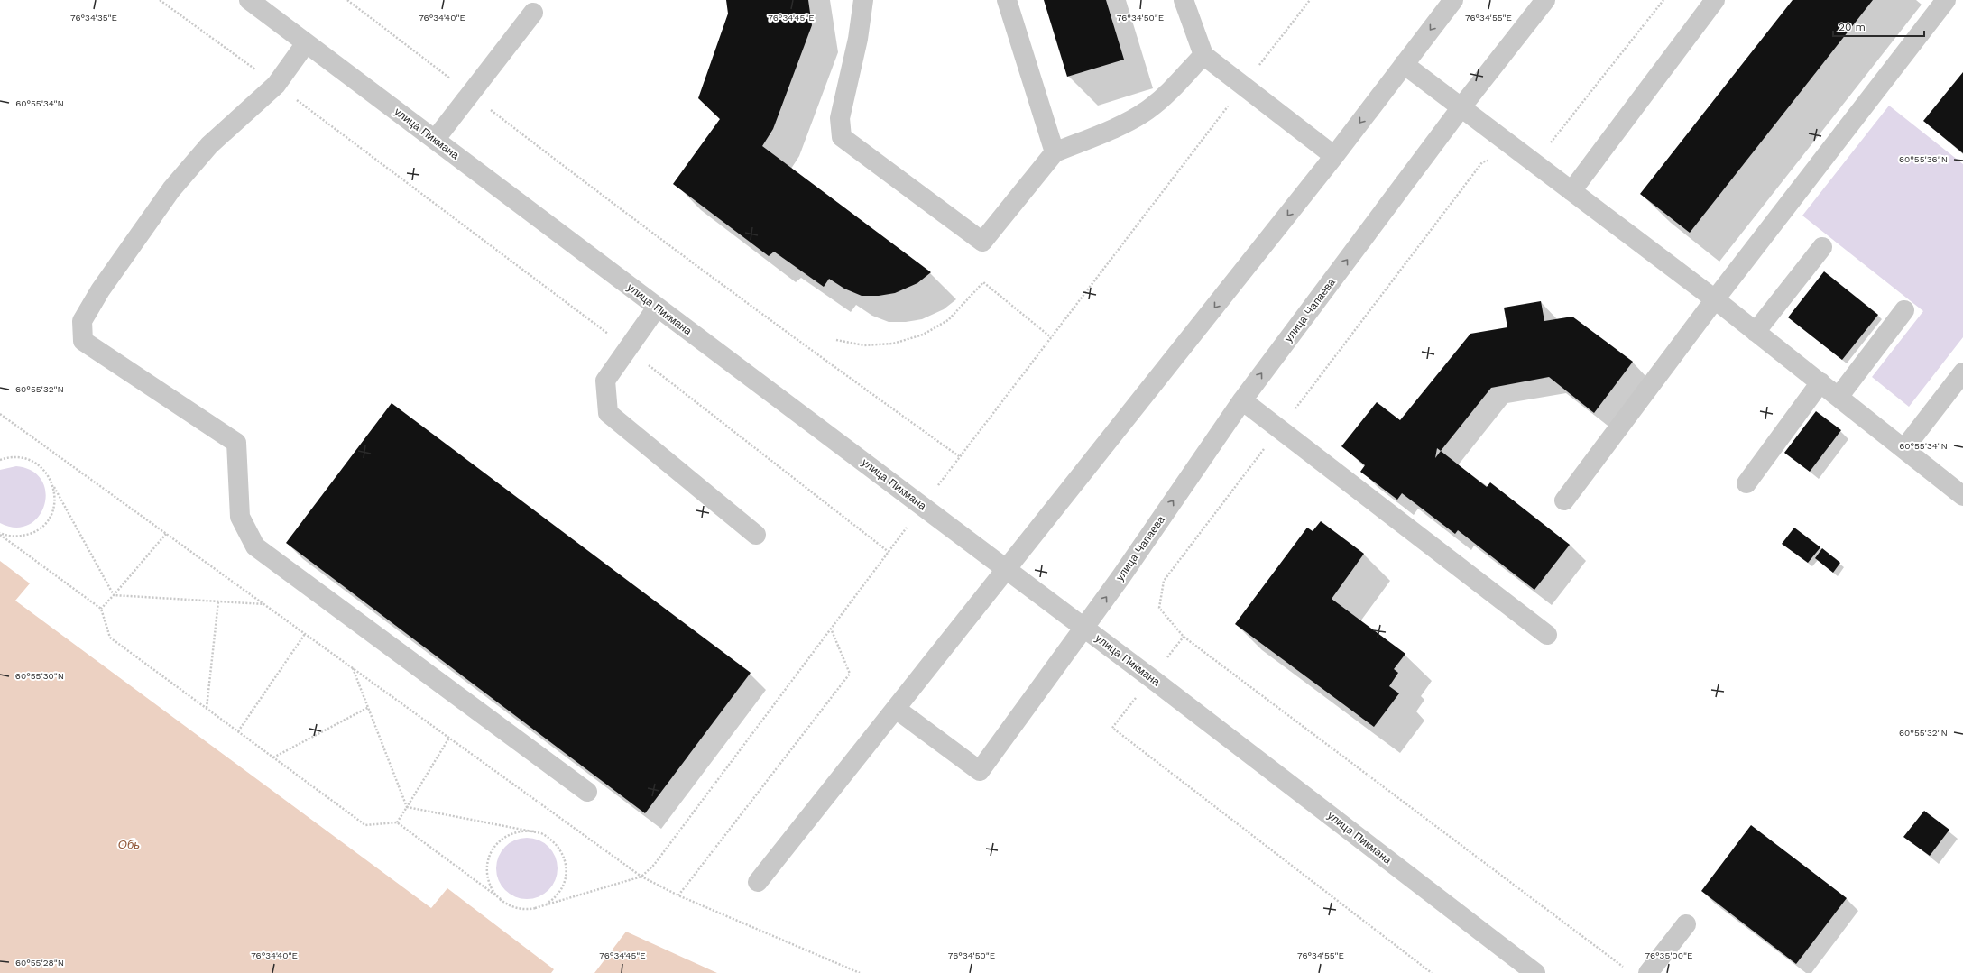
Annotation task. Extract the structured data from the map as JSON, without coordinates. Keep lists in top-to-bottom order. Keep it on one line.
{"streets":{"street":["улица Пикмана","улица Чапаева"]},"crossings":[["улица Пикмана","улица Чапаева"]],"water":["Обь"],"scale_bar":"20 m","coordinates":["76°34'35\"E","76°34'40\"E","76°34'45\"E","76°34'50\"E","76°34'55\"E","60°55'34\"N","60°55'36\"N","60°55'32\"N","60°55'30\"N","76°35'00\"E","60°55'28\"N"]}
